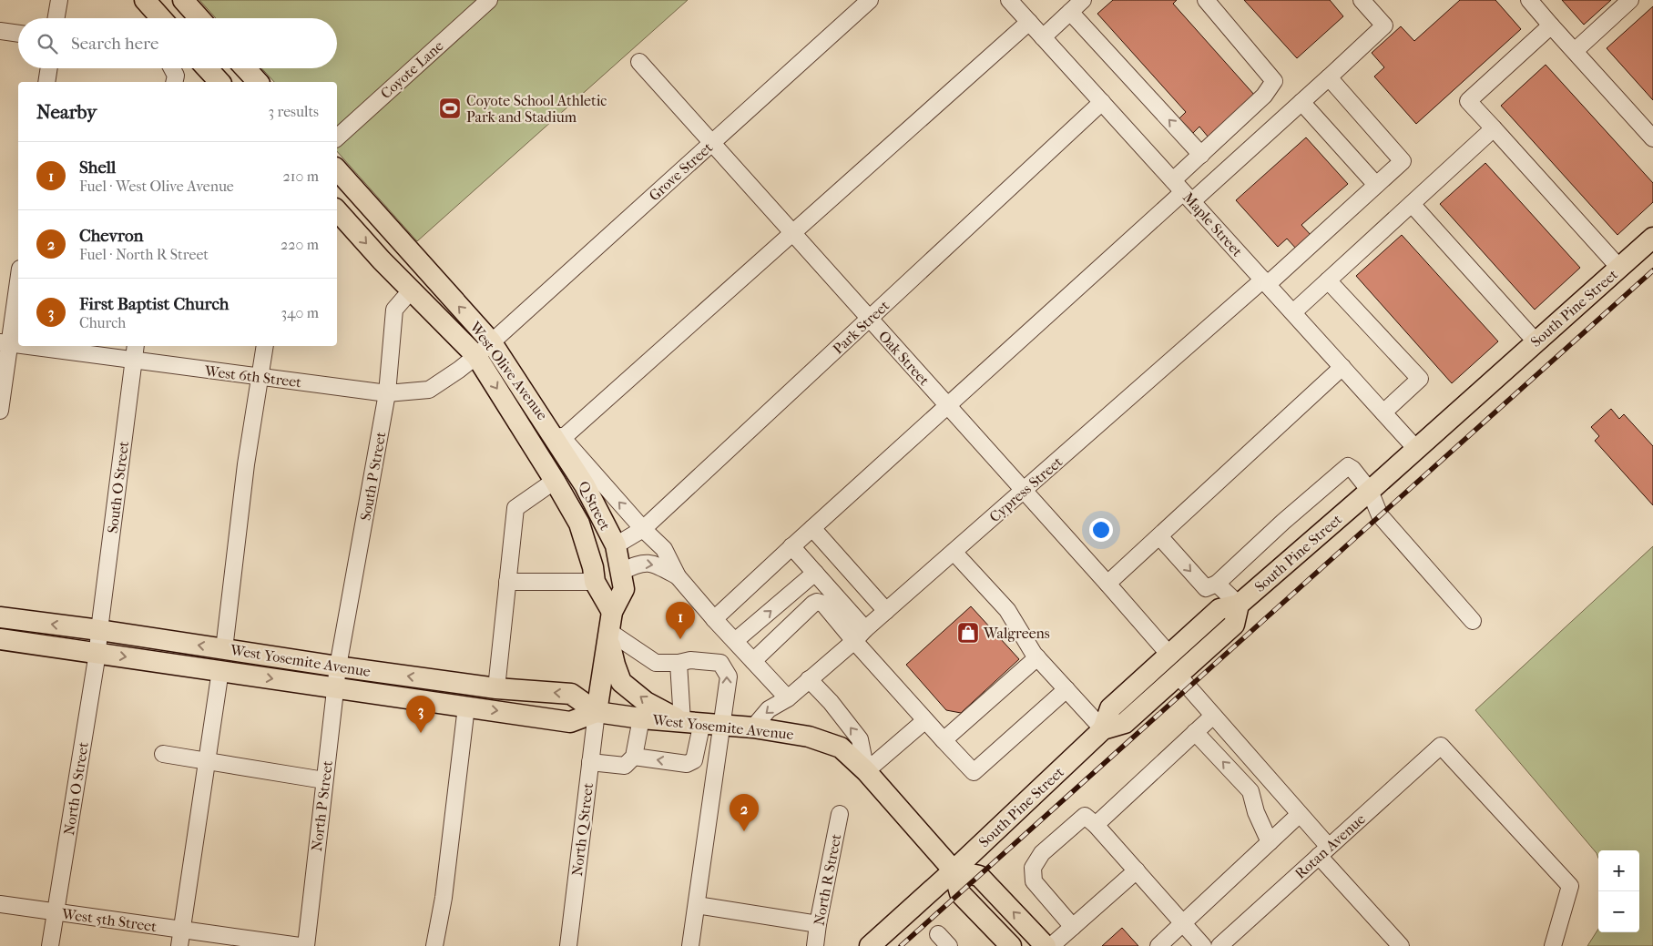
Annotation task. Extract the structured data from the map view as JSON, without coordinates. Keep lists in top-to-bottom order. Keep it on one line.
{"streets":{"main road":["South Pine Street","West Olive Avenue","Q Street","West Yosemite Avenue"],"street":["Coyote Lane","Grove Street","Maple Street","Park Street","Oak Street","West 6th Street","South P Street","South O Street","Cypress Street","North O Street","North P Street","North Q Street","Rotan Avenue","North R Street","West 5th Street"]},"crossings":[["Grove Street","Oak Street"],["Grove Street","West Olive Avenue"],["Grove Street","West 6th Street"],["Maple Street","South Pine Street"],["Maple Street","Park Street"],["Maple Street","Cypress Street"],["Park Street","Oak Street"],["Park Street","West Olive Avenue"],["Park Street","Q Street"],["Oak Street","Cypress Street"],["West Olive Avenue","West 6th Street"],["West Olive Avenue","South P Street"],["West Olive Avenue","Cypress Street"],["West Olive Avenue","Q Street"],["West 6th Street","South P Street"],["West 6th Street","South O Street"],["South P Street","West Yosemite Avenue"],["South P Street","North P Street"],["South O Street","West Yosemite Avenue"],["South O Street","North O Street"],["Cypress Street","West Yosemite Avenue"],["Q Street","West Yosemite Avenue"],["Q Street","North Q Street"],["West Yosemite Avenue","North O Street"],["West Yosemite Avenue","North P Street"],["West Yosemite Avenue","North Q Street"],["North O Street","West 5th Street"]],"places":{"sports":["Coyote School Athletic Park and Stadium"],"shop":["Walgreens"]},"page":{"search":"Search here","heading":["Nearby","3 results"],"list":[{"mark":"1","name":"Shell","note":"Fuel · West Olive Avenue","value":"210 m"},{"mark":"2","name":"Chevron","note":"Fuel · North R Street","value":"220 m"},{"mark":"3","name":"First Baptist Church","note":"Church","value":"340 m"}],"pins":["1","3","2"],"map_buttons":["+","−"]}}
